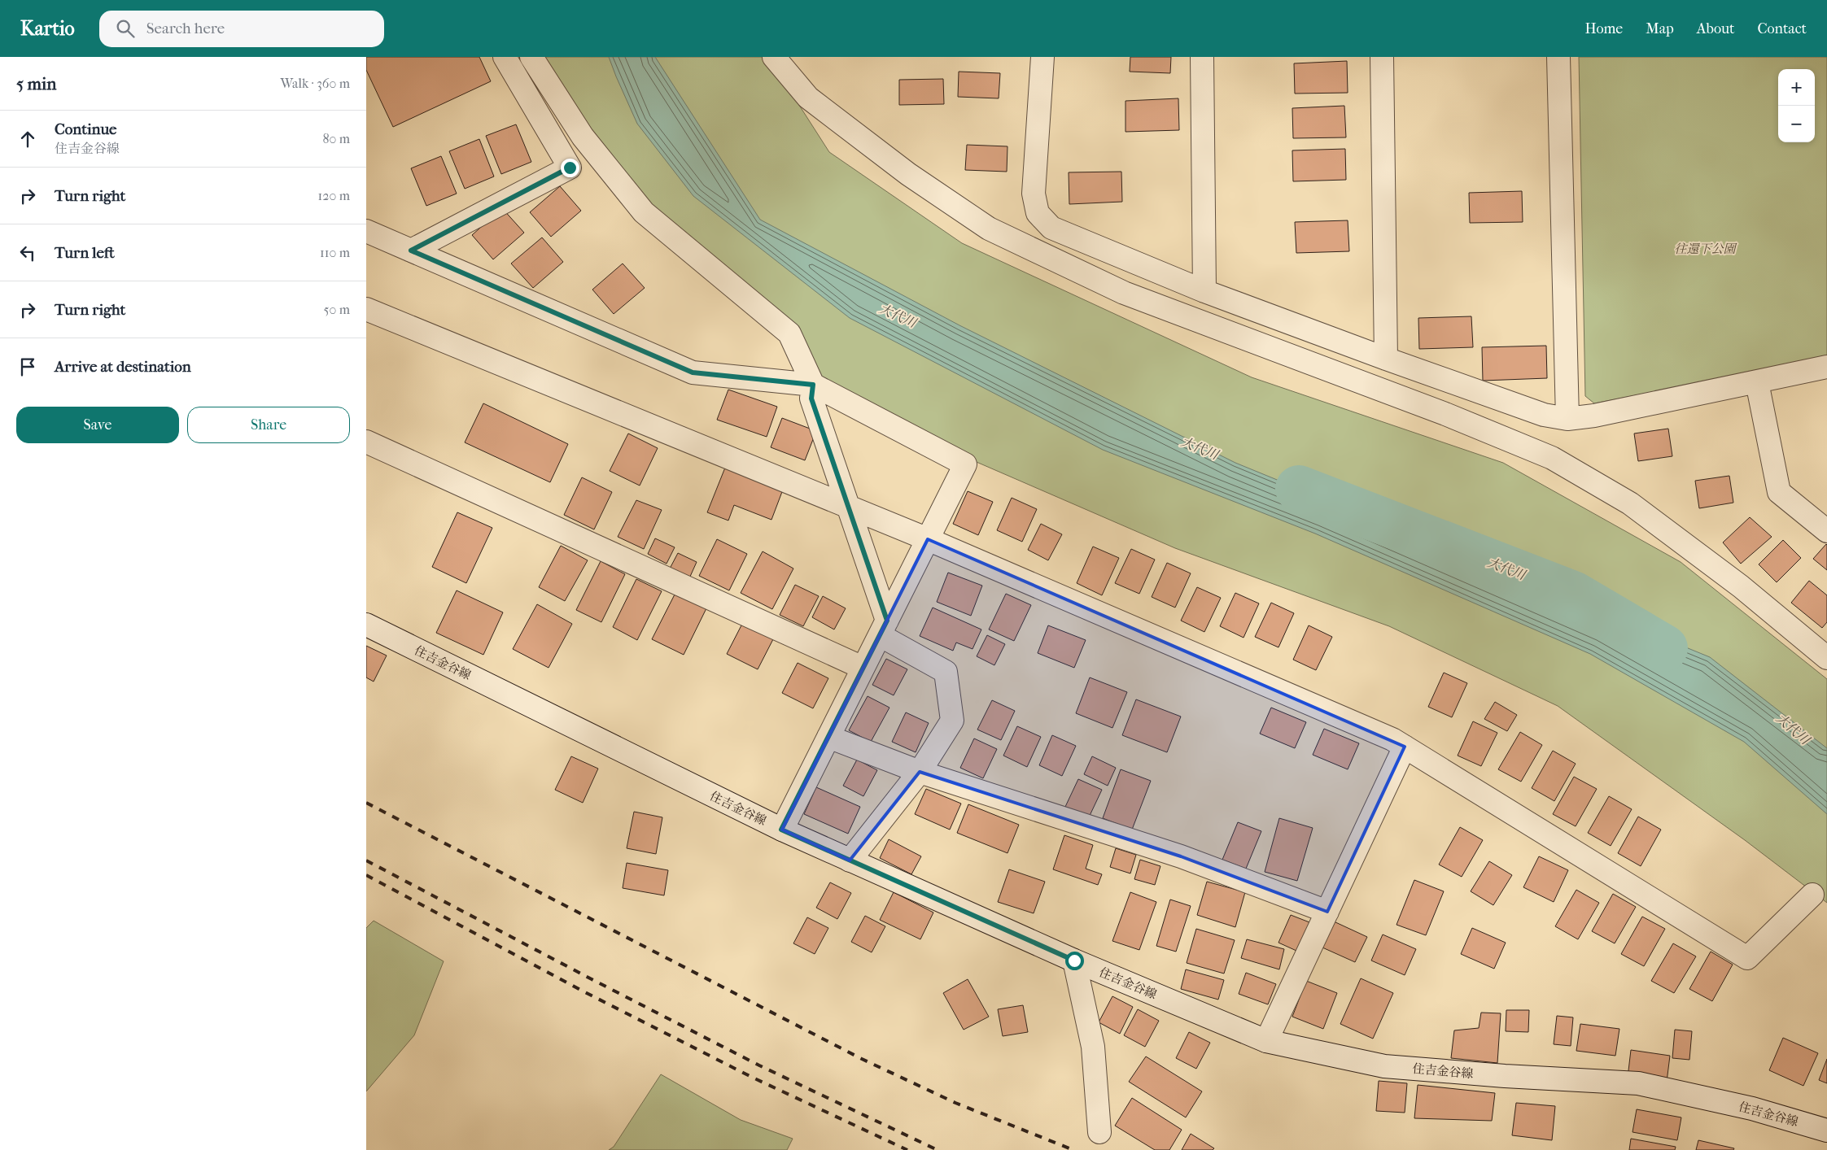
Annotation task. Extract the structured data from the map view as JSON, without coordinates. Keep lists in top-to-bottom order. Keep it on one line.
{"streets":{"street":["住吉金谷線"]},"water":["大代川"],"parks":["往還下公園"],"page":{"header":"Kartio","search":"Search here","nav":["Home","Map","About","Contact"],"heading":["5 min","Walk · 360 m"],"map_buttons":["+","−"],"list":[["Continue","住吉金谷線","80 m"],["Turn right","120 m"],["Turn left","110 m"],["Turn right","50 m"],"Arrive at destination"],"buttons":["Save","Share"]}}
